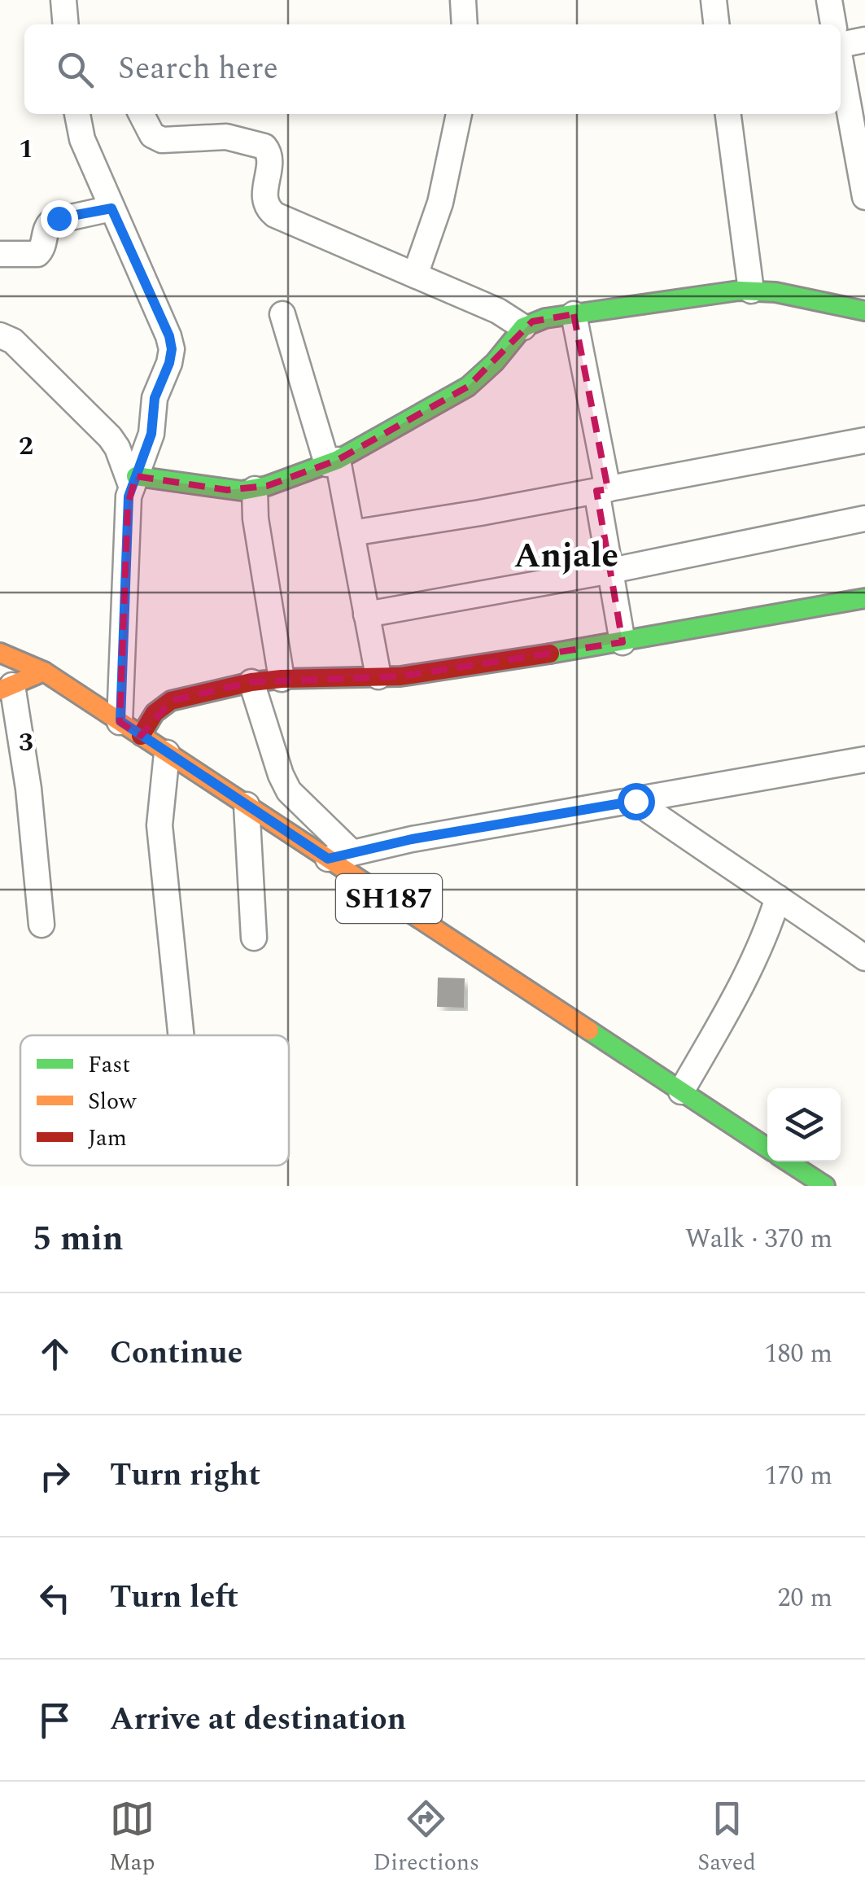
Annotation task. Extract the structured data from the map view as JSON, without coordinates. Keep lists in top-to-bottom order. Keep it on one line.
{"streets":{"street":["SH187"]},"districts":["Anjale"],"legend":["Fast","Slow","Jam"],"page":{"search":"Search here","heading":["5 min","Walk · 370 m"],"list":[["Continue","180 m"],["Turn right","170 m"],["Turn left","20 m"],"Arrive at destination"],"nav":["Map","Directions","Saved"]},"grid":{"rows":["1","2","3"]}}
